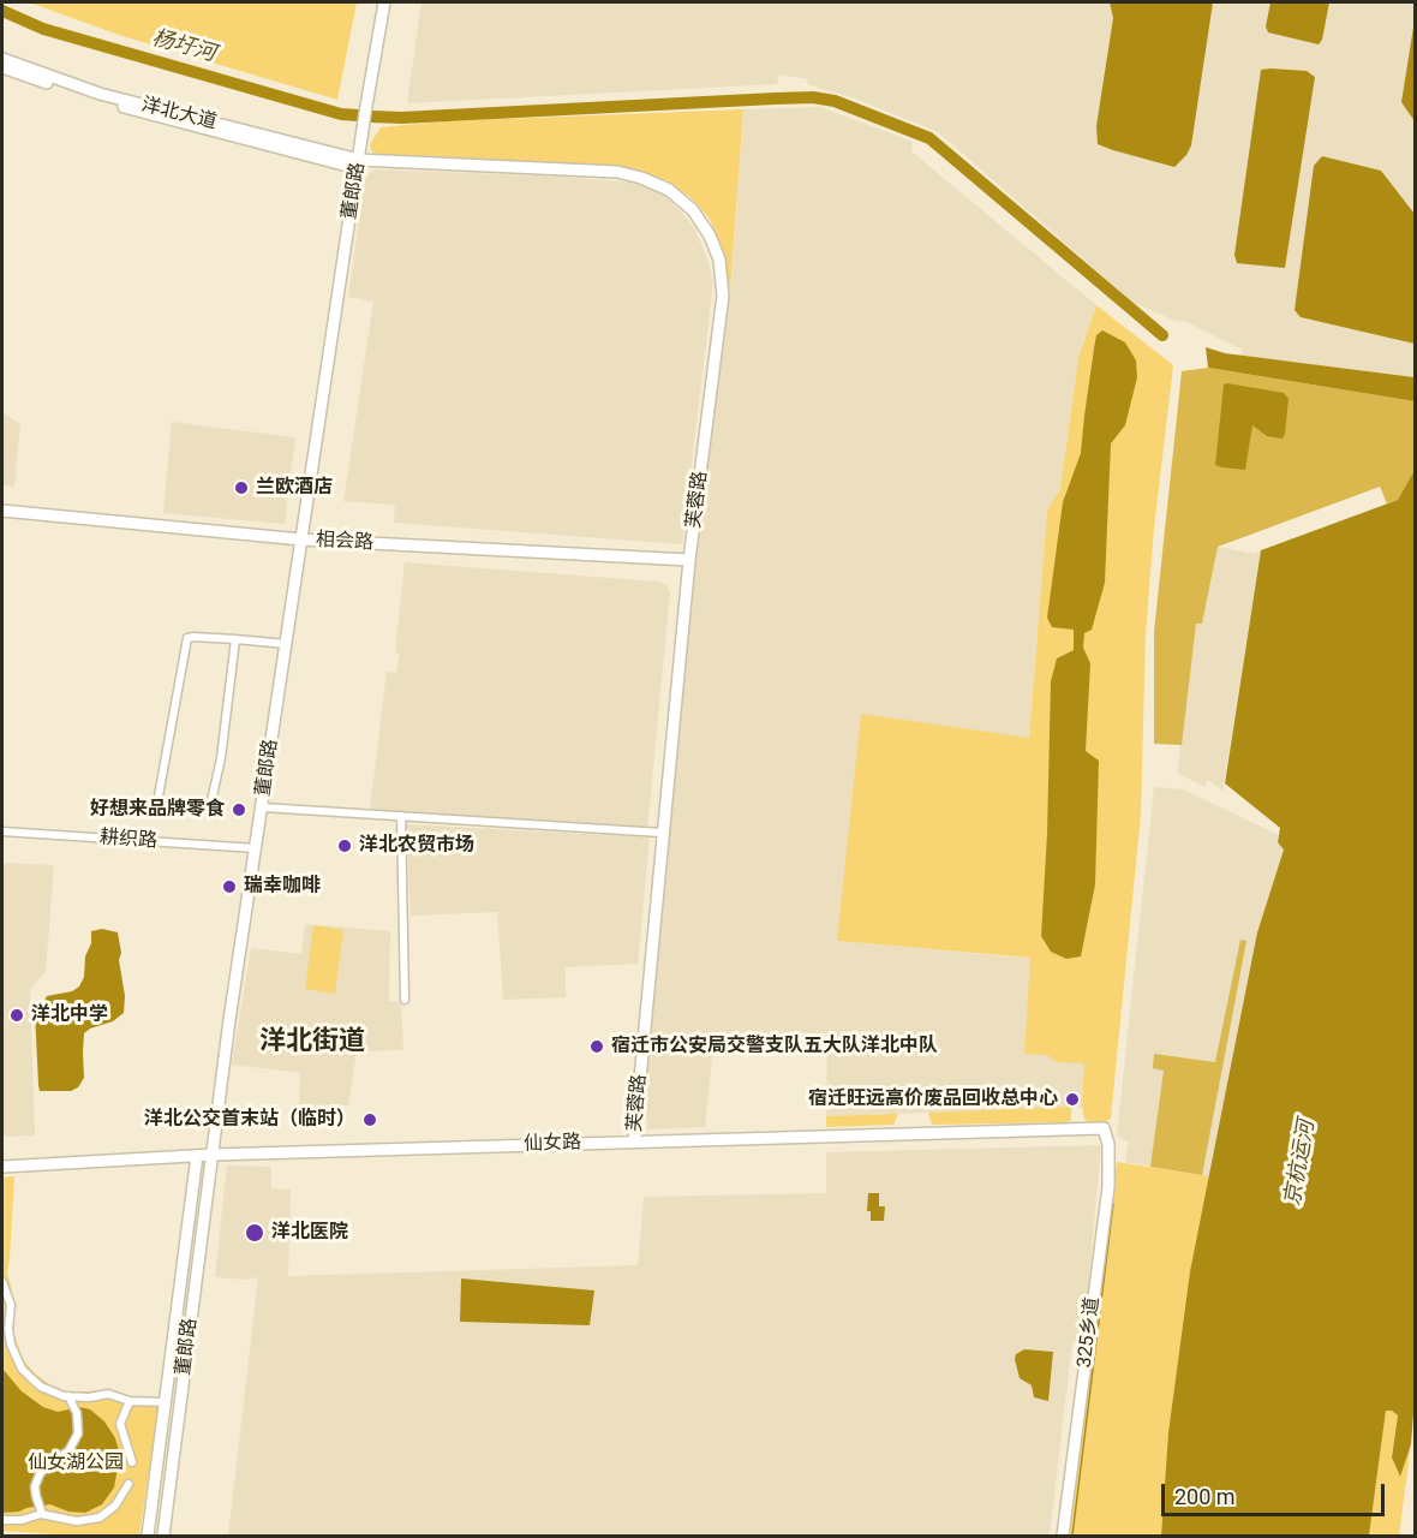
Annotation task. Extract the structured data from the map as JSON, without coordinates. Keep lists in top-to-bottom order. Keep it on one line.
{"streets":{"street":["洋北大道","董郎路","芙蓉路","相会路","耕织路","仙女路","325乡道"]},"crossings":[["洋北大道","董郎路"],["洋北大道","芙蓉路"],["董郎路","芙蓉路"],["董郎路","相会路"],["董郎路","耕织路"],["董郎路","仙女路"],["芙蓉路","相会路"],["芙蓉路","仙女路"],["仙女路","325乡道"]],"districts":["洋北街道"],"water":["杨圩河","京杭运河"],"parks":["仙女湖公园"],"places":["兰欧酒店","好想来品牌零食","洋北农贸市场","瑞幸咖啡","洋北中学","宿迁市公安局交警支队五大队洋北中队","宿迁旺远高价废品回收总中心","洋北公交首末站（临时）","洋北医院"],"scale_bar":"200 m"}
